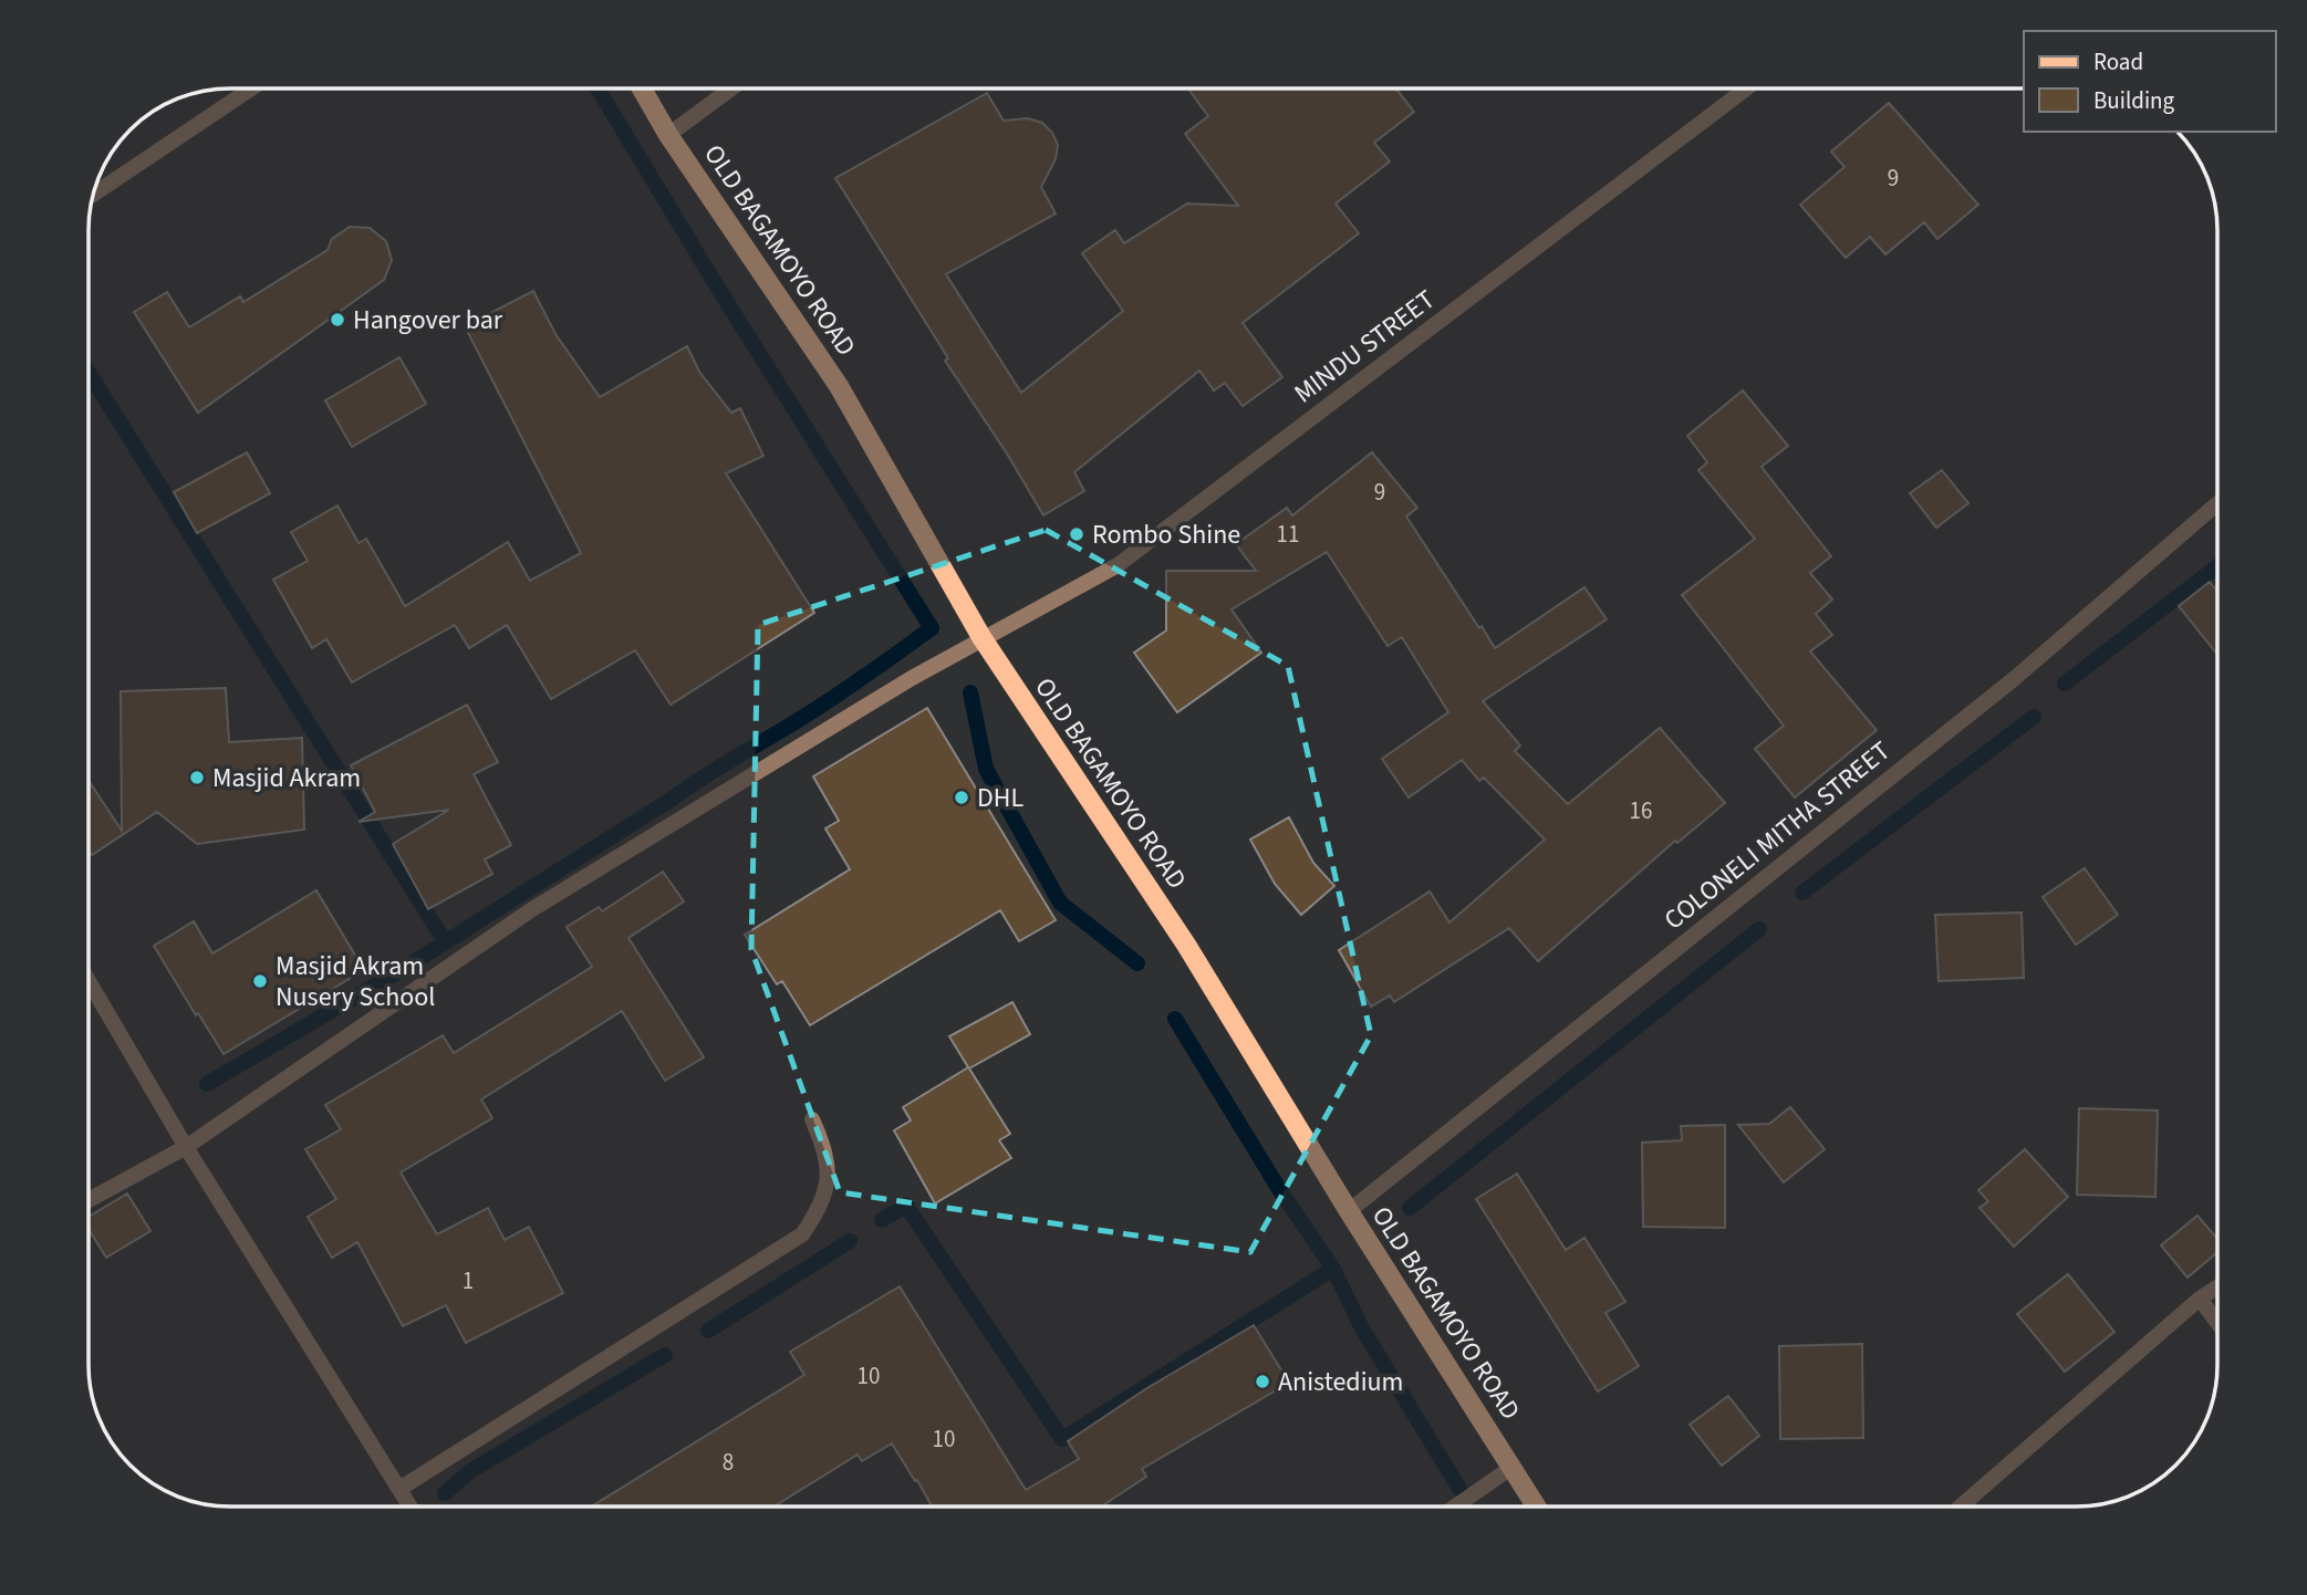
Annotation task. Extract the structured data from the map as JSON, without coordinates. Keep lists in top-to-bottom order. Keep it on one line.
{"streets":{"main road":["OLD BAGAMOYO ROAD"],"street":["MINDU STREET","COLONELI MITHA STREET"]},"crossings":[["OLD BAGAMOYO ROAD","MINDU STREET"],["OLD BAGAMOYO ROAD","COLONELI MITHA STREET"]],"places":["Hangover bar","Rombo Shine","Masjid Akram","DHL","Masjid Akram Nusery School","Anistedium"],"house_numbers":["9","9","11","16","1","10","10","8"],"legend":["Road","Building"]}
